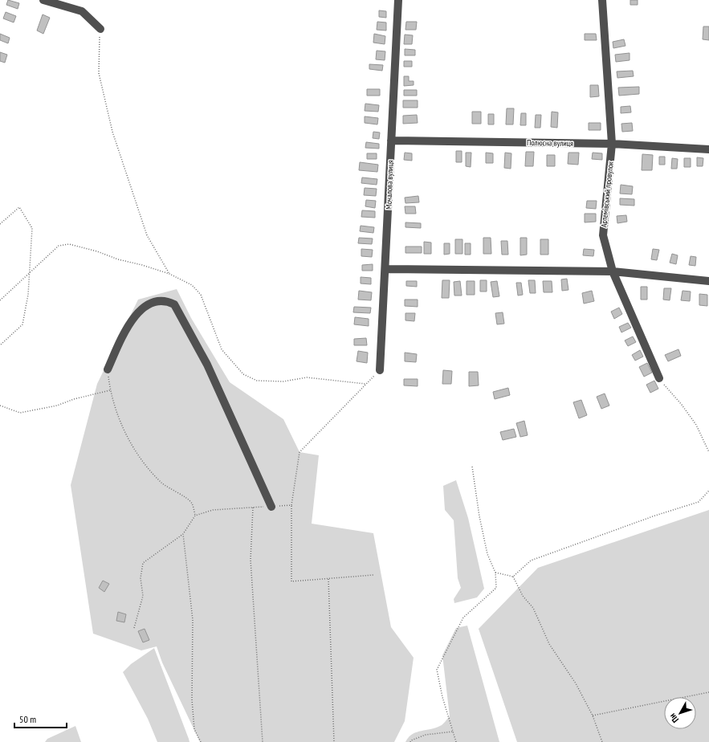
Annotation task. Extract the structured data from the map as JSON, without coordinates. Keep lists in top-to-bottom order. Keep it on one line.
{"streets":{"street":["Полюсна вулиця","Мочалова вулиця","Артемівський провулок"]},"crossings":[["Полюсна вулиця","Мочалова вулиця"],["Полюсна вулиця","Артемівський провулок"]],"scale_bar":"50 m","north":"bottom left"}
